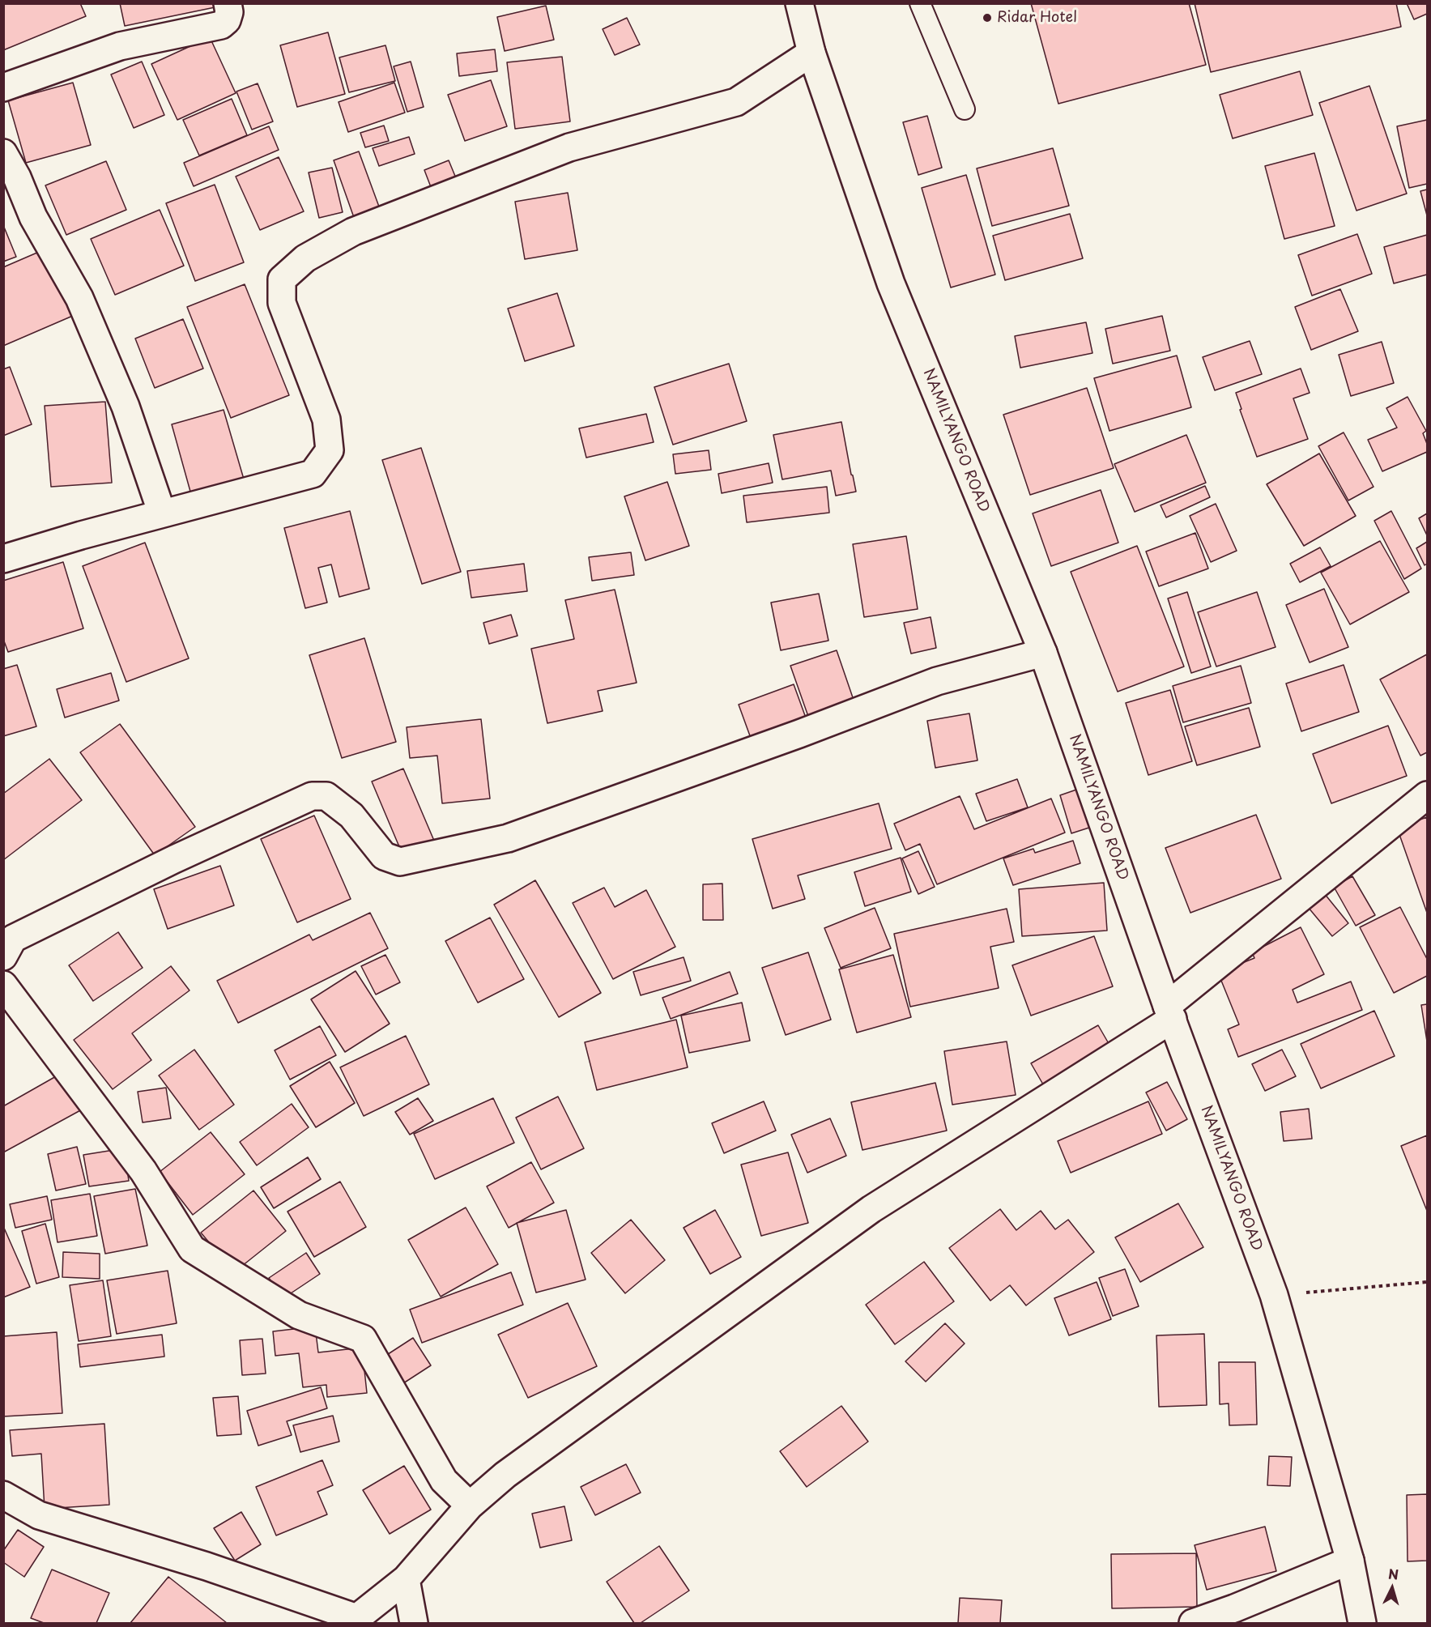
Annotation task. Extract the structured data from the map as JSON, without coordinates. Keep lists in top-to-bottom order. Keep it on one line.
{"streets":{"street":["NAMILYANGO ROAD"]},"places":["Ridar Hotel"],"north":"top"}
